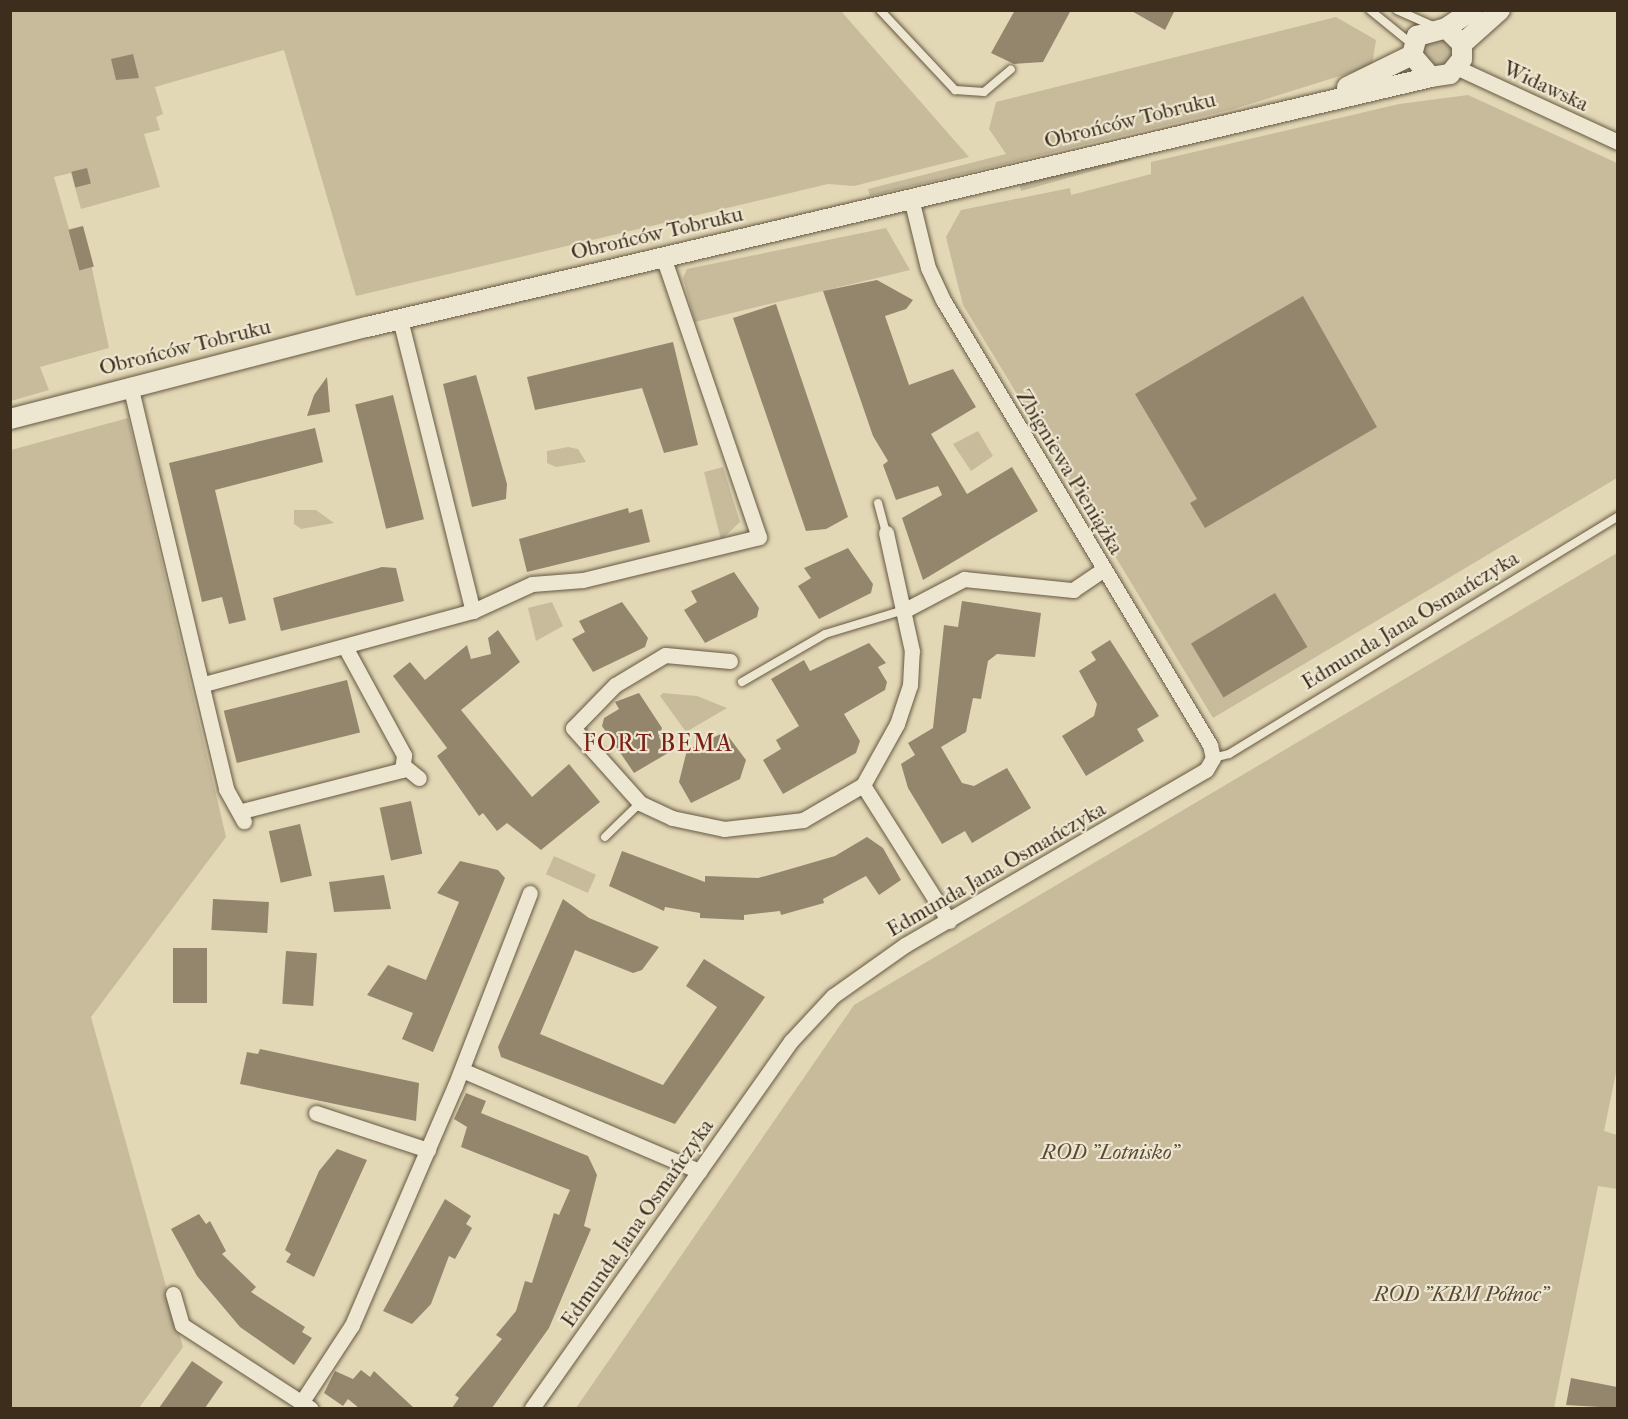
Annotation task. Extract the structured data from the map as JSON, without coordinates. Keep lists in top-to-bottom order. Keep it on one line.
{"streets":{"street":["Widawska","Obrońców Tobruku","Zbigniewa Pieniążka","Edmunda Jana Osmańczyka"]},"crossings":[["Widawska","Obrońców Tobruku"],["Obrońców Tobruku","Zbigniewa Pieniążka"],["Zbigniewa Pieniążka","Edmunda Jana Osmańczyka"]],"districts":["FORT BEMA"],"parks":["ROD \"Lotnisko\"","ROD \"KBM Północ\""]}
